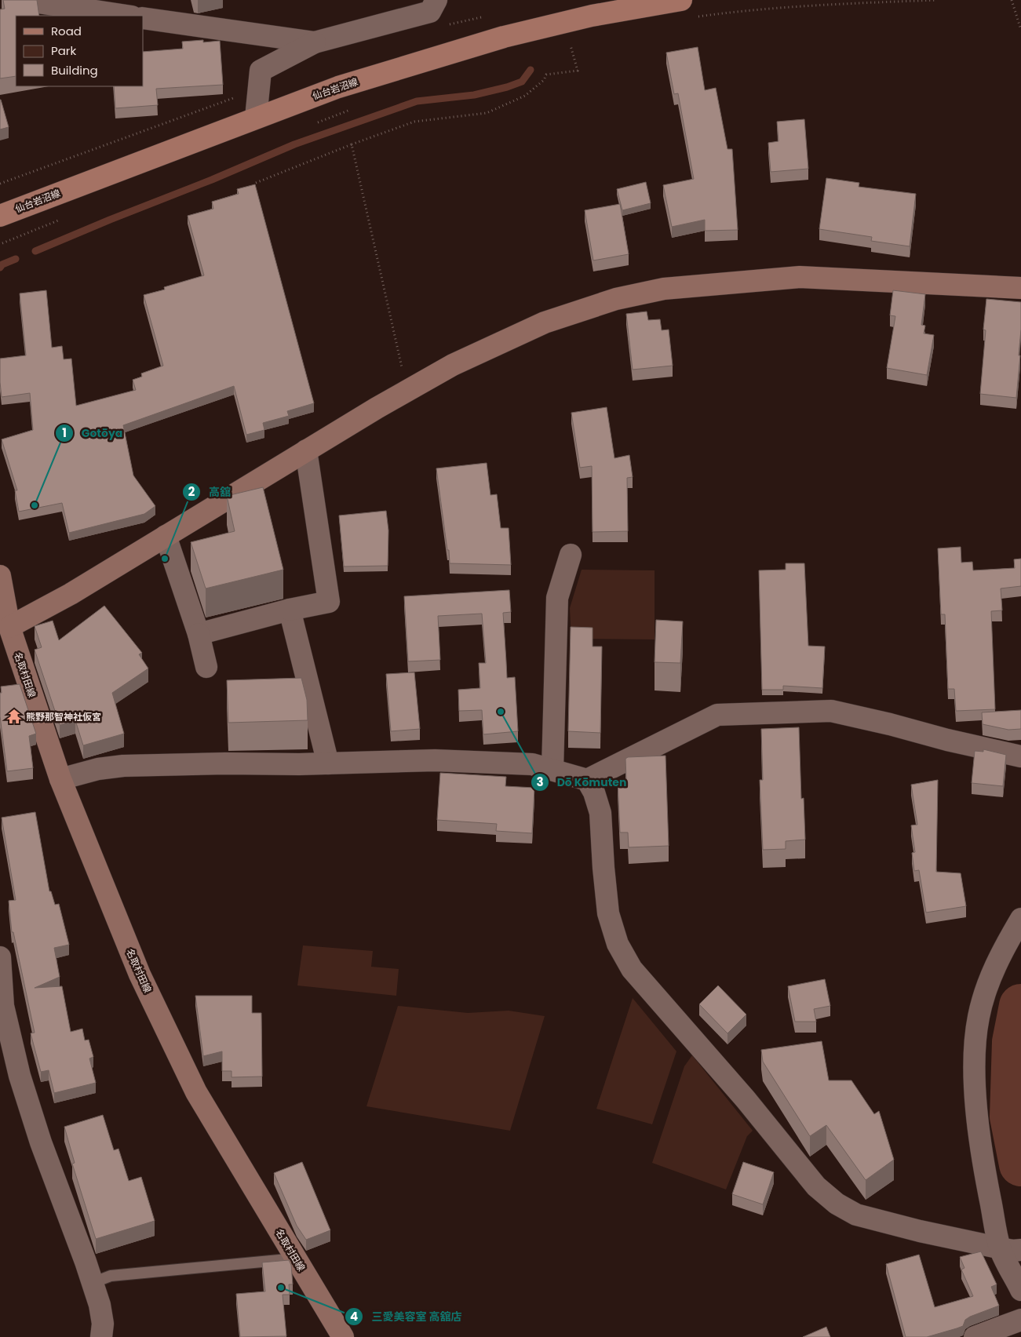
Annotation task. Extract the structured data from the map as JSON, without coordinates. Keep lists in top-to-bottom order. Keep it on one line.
{"streets":{"main road":["仙台岩沼線"],"street":["名取村田線"]},"places":{"other":["Gotōya","高舘","Dō Kōmuten","三愛美容室 高舘店"],"temple":["熊野那智神社仮宮"]},"legend":["Road","Park","Building"]}
